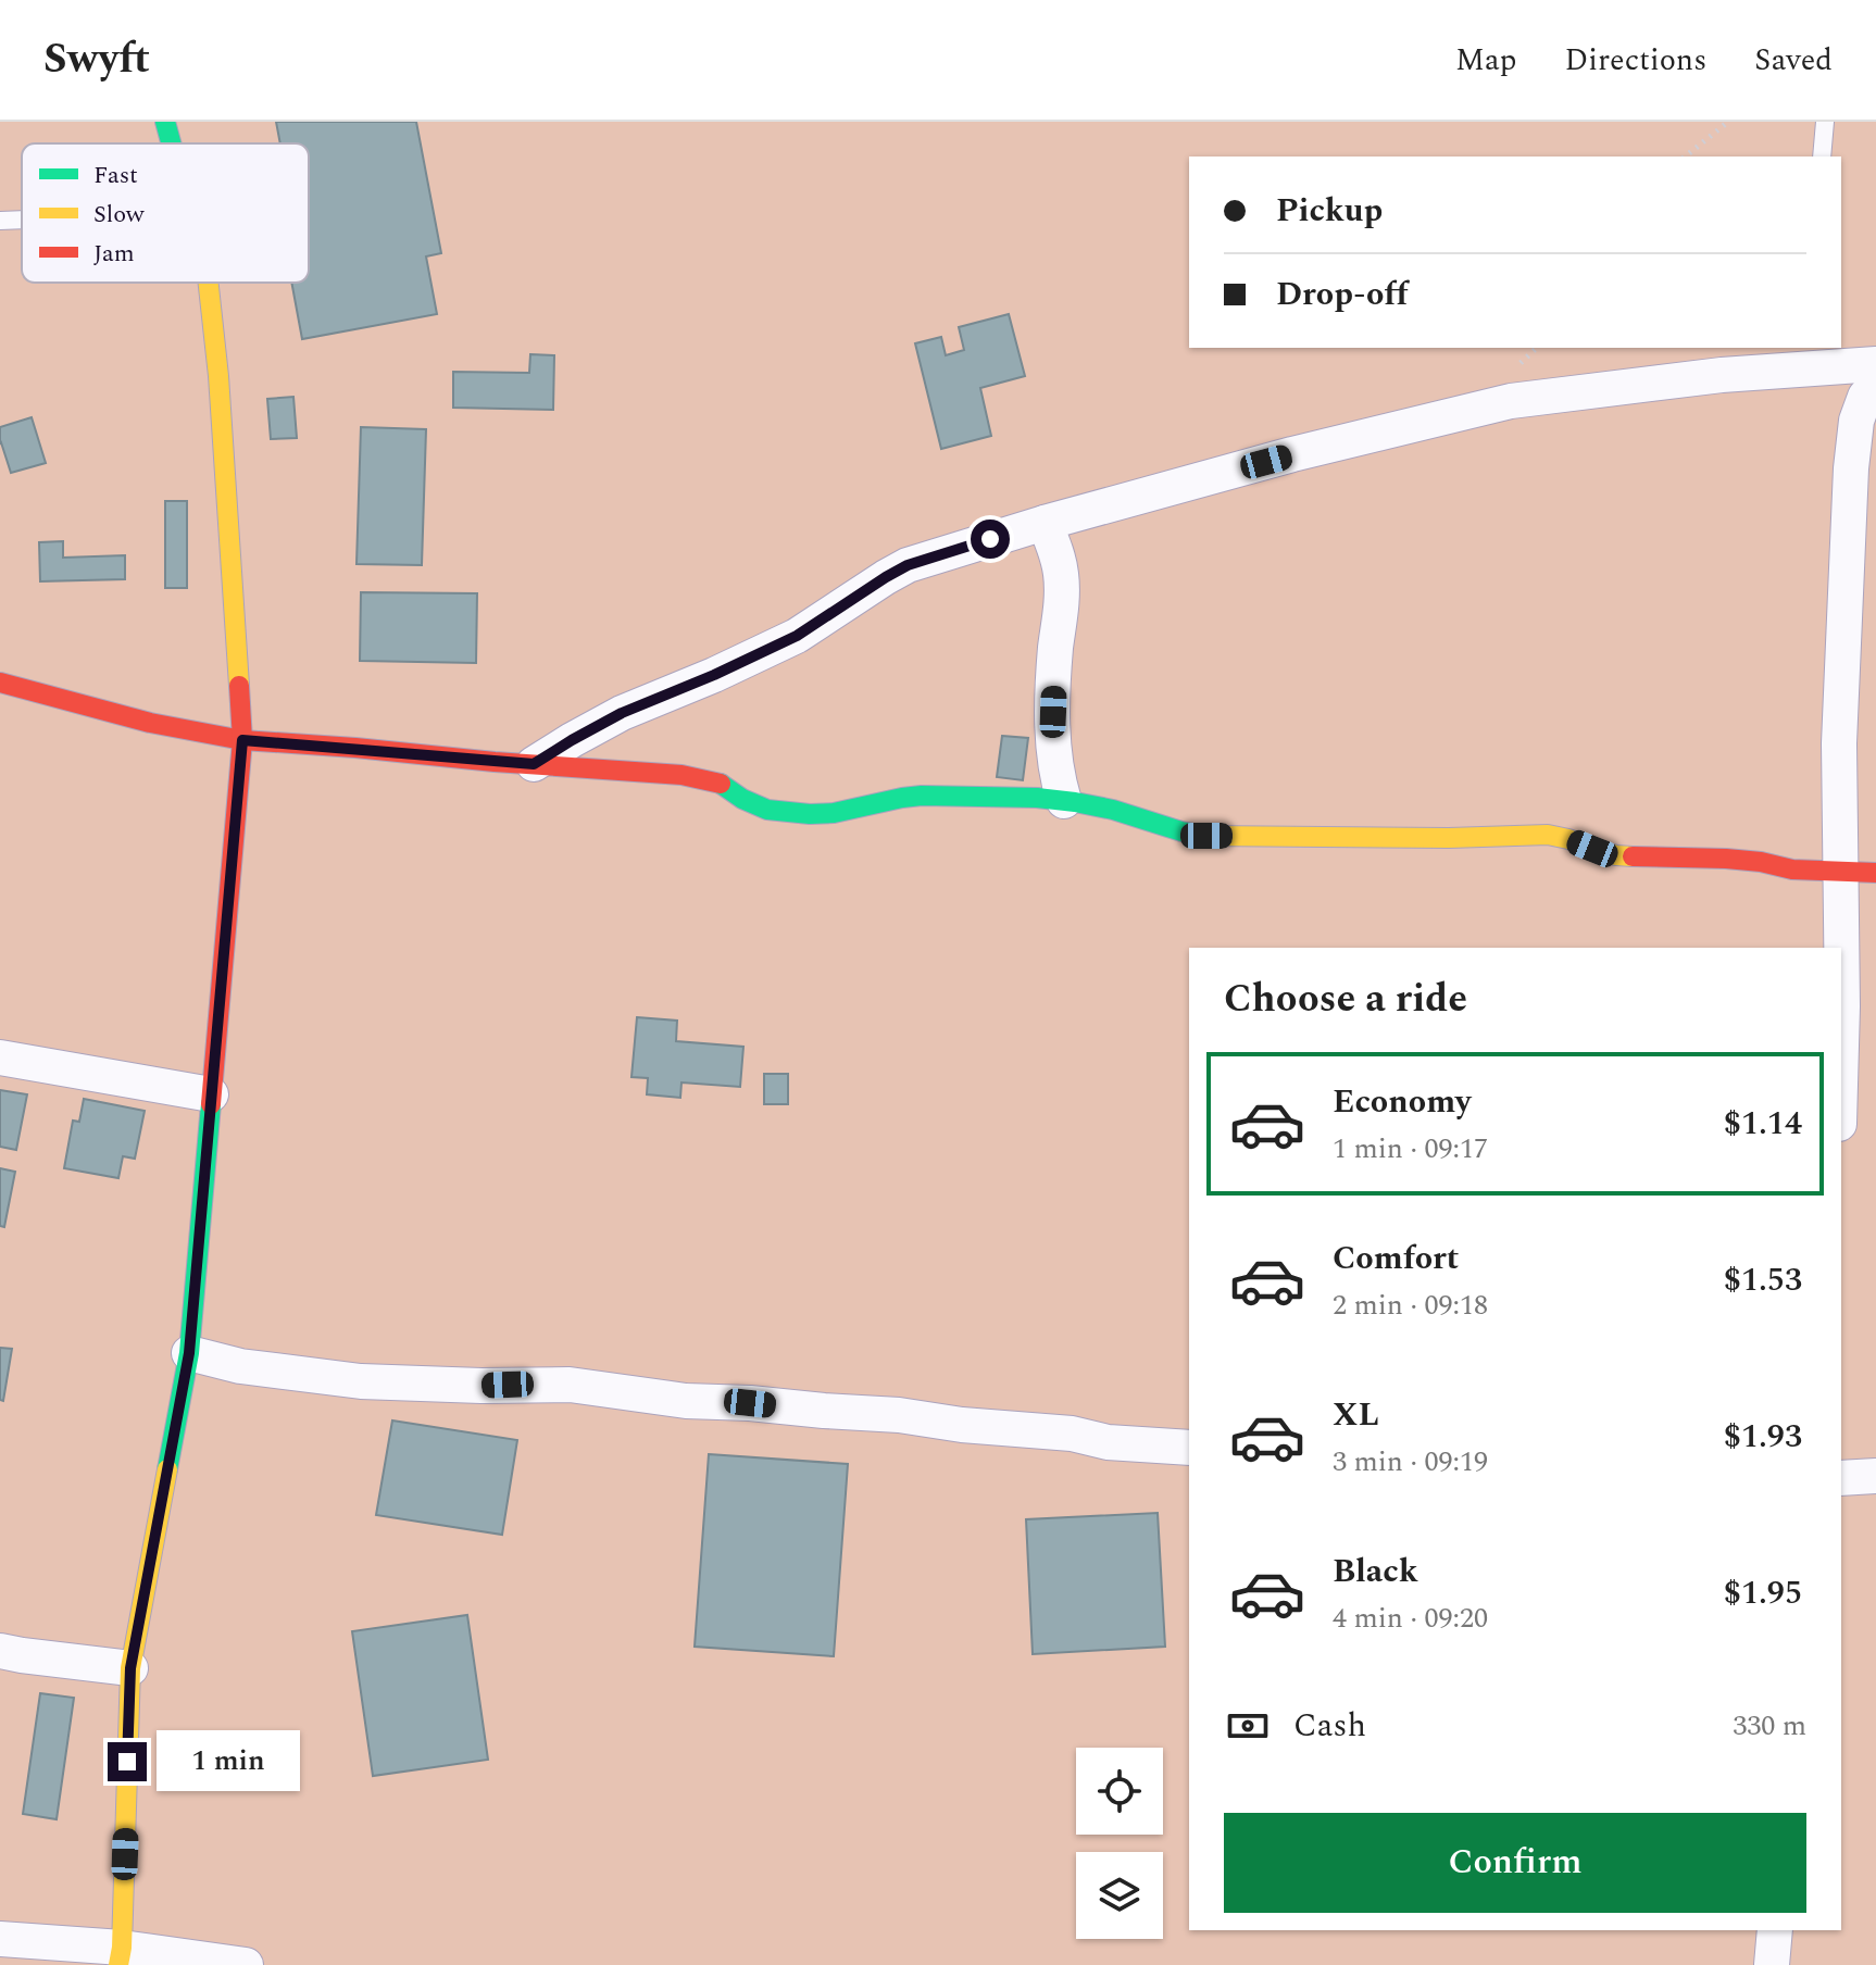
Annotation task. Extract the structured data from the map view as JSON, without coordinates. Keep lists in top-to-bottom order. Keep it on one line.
{"legend":["Fast","Slow","Jam"],"page":{"header":"Swyft","nav":["Map","Directions","Saved"],"banner":["Pickup","Drop-off"],"heading":"Choose a ride","list":[{"name":"Economy","note":"1 min · 09:17","value":"$1.14"},{"name":"Comfort","note":"2 min · 09:18","value":"$1.53"},{"name":"XL","note":"3 min · 09:19","value":"$1.93"},{"name":"Black","note":"4 min · 09:20","value":"$1.95"}],"pay":["Cash","330 m"],"bubble":"1 min","buttons":"Confirm"}}
